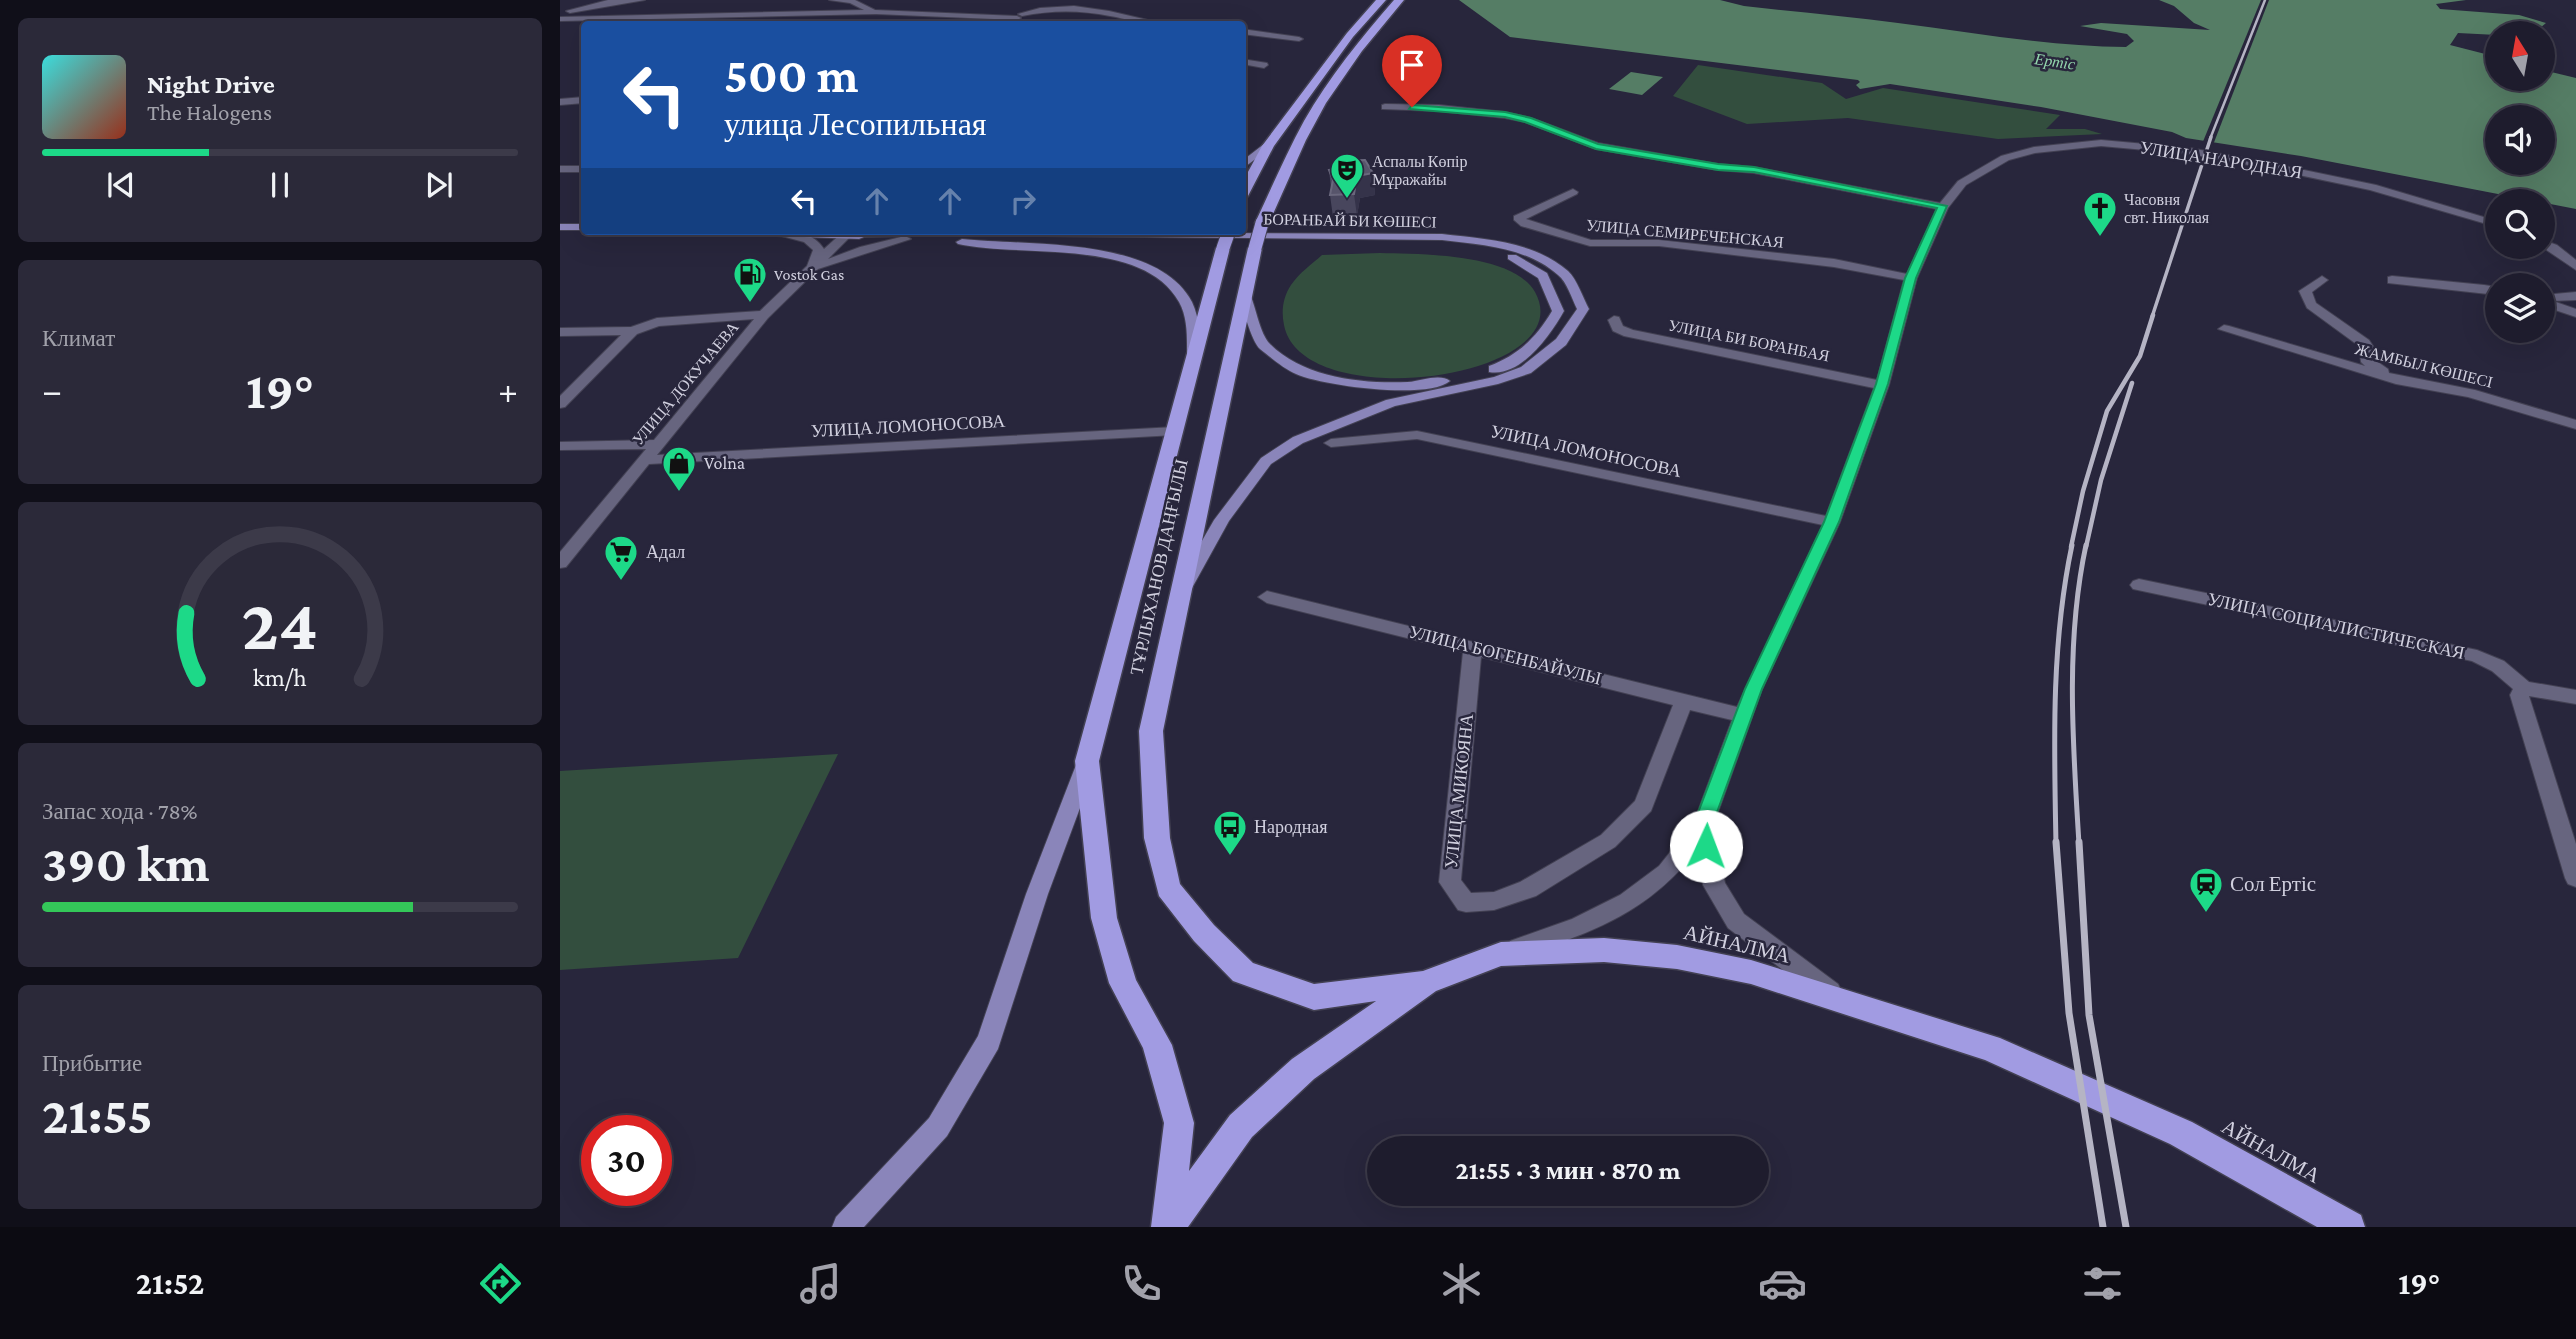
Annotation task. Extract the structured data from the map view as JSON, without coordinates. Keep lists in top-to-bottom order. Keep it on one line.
{"streets":{"highway":["ТҰРЛЫХАНОВ ДАҢҒЫЛЫ","АЙНАЛМА"],"main road":["БОРАНБАЙ БИ КӨШЕСІ"],"street":["УЛИЦА НАРОДНАЯ","УЛИЦА СЕМИРЕЧЕНСКАЯ","УЛИЦА БИ БОРАНБАЯ","ЖАМБЫЛ КӨШЕСІ","УЛИЦА ДОКУЧАЕВА","УЛИЦА ЛОМОНОСОВА","УЛИЦА СОЦИАЛИСТИЧЕСКАЯ","УЛИЦА БОГЕНБАЙУЛЫ","УЛИЦА МИКОЯНА"]},"crossings":[["УЛИЦА НАРОДНАЯ","УЛИЦА СЕМИРЕЧЕНСКАЯ"],["УЛИЦА НАРОДНАЯ","УЛИЦА БИ БОРАНБАЯ"],["УЛИЦА НАРОДНАЯ","УЛИЦА ЛОМОНОСОВА"],["УЛИЦА НАРОДНАЯ","УЛИЦА БОГЕНБАЙУЛЫ"],["УЛИЦА НАРОДНАЯ","АЙНАЛМА"],["УЛИЦА ДОКУЧАЕВА","УЛИЦА ЛОМОНОСОВА"],["УЛИЦА ЛОМОНОСОВА","ТҰРЛЫХАНОВ ДАҢҒЫЛЫ"],["ТҰРЛЫХАНОВ ДАҢҒЫЛЫ","АЙНАЛМА"],["УЛИЦА БОГЕНБАЙУЛЫ","УЛИЦА МИКОЯНА"]],"water":["Ертіс"],"places":{"theatre":["Аспалы Көпір Мұражайы"],"church":["Часовня свт. Николая"],"fuel station":["Vostok Gas"],"shop":["Volna"],"supermarket":["Адал"],"bus stop":["Народная"],"station":["Сол Ертіс"]},"north":"top","page":{"turn":["500 m","улица Лесопильная"],"song":["Night Drive","The Halogens"],"tile":["Климат",["Запас хода · 78%","390 km"],["Прибытие","21:55"]],"heat":["−","19°","+"],"limit":"30","trip":"21:55 · 3 мин · 870 m","tabs":["21:52","19°"],"gauge":["24","km/h"]}}
